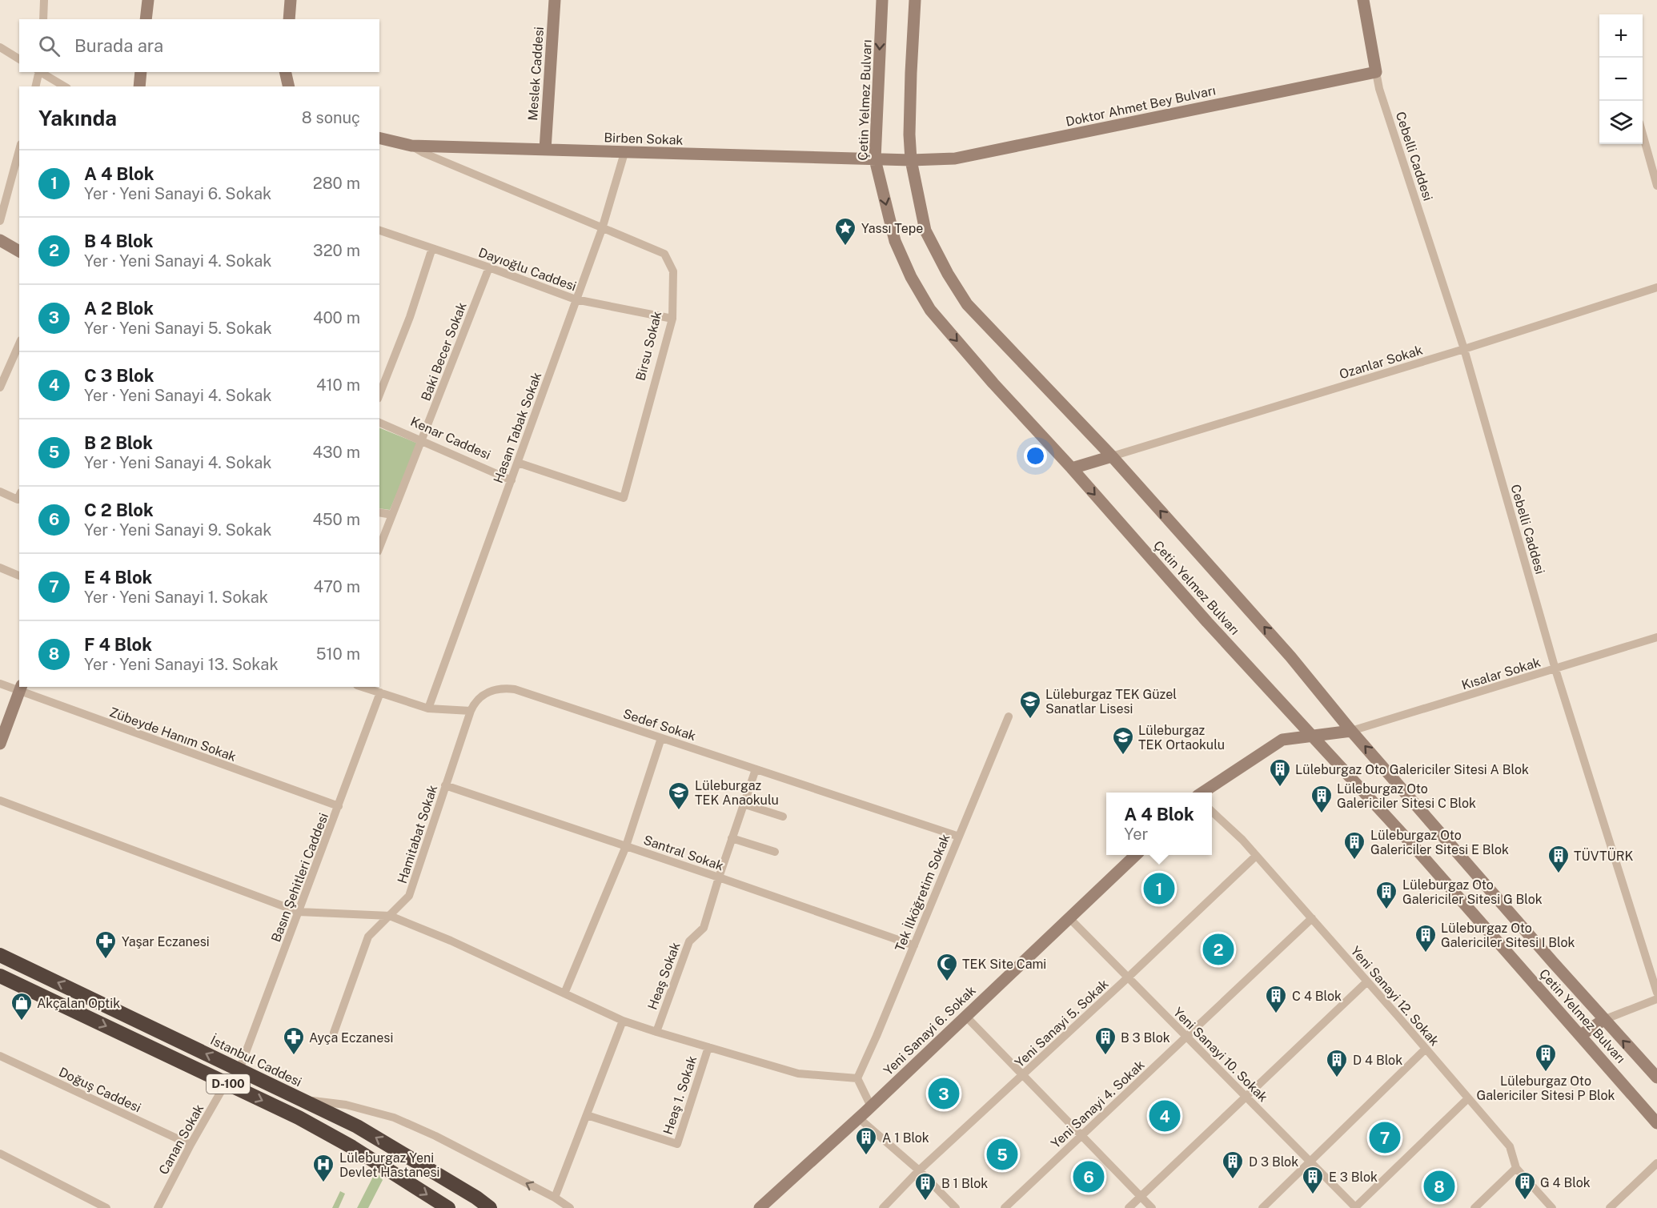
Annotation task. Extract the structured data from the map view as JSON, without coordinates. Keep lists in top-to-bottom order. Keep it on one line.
{"streets":{"highway":["İstanbul Caddesi","D-100"],"street":["Meslek Caddesi","Çetin Yelmez Bulvarı","Doktor Ahmet Bey Bulvarı","Birben Sokak","Cebelli Caddesi","Dayıoğlu Caddesi","Birsu Sokak","Baki Becer Sokak","Ozanlar Sokak","Hasan Tabak Sokak","Kenar Caddesi","Kısalar Sokak","Sedef Sokak","Zübeyde Hanım Sokak","Hamitabat Sokak","Santral Sokak","Basın Şehitleri Caddesi","Tek İlköğretim Sokak","Heaş Sokak","Yeni Sanayi 12. Sokak","Yeni Sanayi 5. Sokak","Yeni Sanayi 6. Sokak","Yeni Sanayi 10. Sokak","Doğuş Caddesi","Heaş 1. Sokak","Yeni Sanayi 4. Sokak","Canan Sokak"]},"crossings":[["Meslek Caddesi","Birben Sokak"],["Çetin Yelmez Bulvarı","Doktor Ahmet Bey Bulvarı"],["Çetin Yelmez Bulvarı","Birben Sokak"],["Çetin Yelmez Bulvarı","Ozanlar Sokak"],["Çetin Yelmez Bulvarı","Kısalar Sokak"],["Doktor Ahmet Bey Bulvarı","Birben Sokak"],["Doktor Ahmet Bey Bulvarı","Cebelli Caddesi"],["Birben Sokak","Birsu Sokak"],["Birben Sokak","Hasan Tabak Sokak"],["Cebelli Caddesi","Ozanlar Sokak"],["Cebelli Caddesi","Kısalar Sokak"],["Dayıoğlu Caddesi","Birsu Sokak"],["Dayıoğlu Caddesi","Baki Becer Sokak"],["Dayıoğlu Caddesi","Hasan Tabak Sokak"],["Birsu Sokak","Hasan Tabak Sokak"],["Baki Becer Sokak","Kenar Caddesi"],["Hasan Tabak Sokak","Kenar Caddesi"],["Sedef Sokak","Hamitabat Sokak"],["Sedef Sokak","Tek İlköğretim Sokak"],["Sedef Sokak","Heaş Sokak"],["Zübeyde Hanım Sokak","Basın Şehitleri Caddesi"],["Hamitabat Sokak","Santral Sokak"],["Santral Sokak","Tek İlköğretim Sokak"],["Santral Sokak","Heaş Sokak"],["Basın Şehitleri Caddesi","İstanbul Caddesi"],["Yeni Sanayi 12. Sokak","Yeni Sanayi 5. Sokak"],["Yeni Sanayi 12. Sokak","Yeni Sanayi 4. Sokak"],["Yeni Sanayi 5. Sokak","Yeni Sanayi 10. Sokak"],["Yeni Sanayi 6. Sokak","Yeni Sanayi 10. Sokak"],["Yeni Sanayi 10. Sokak","Yeni Sanayi 4. Sokak"],["D-100","Canan Sokak"],["Doğuş Caddesi","Canan Sokak"]],"places":{"place":["Yassı Tepe"],"school or university":["Lüleburgaz TEK Güzel Sanatlar Lisesi","Lüleburgaz TEK Ortaokulu","Lüleburgaz TEK Anaokulu"],"building":["Lüleburgaz Oto Galericiler Sitesi A Blok","Lüleburgaz Oto Galericiler Sitesi C Blok","Lüleburgaz Oto Galericiler Sitesi E Blok","TÜVTÜRK","Lüleburgaz Oto Galericiler Sitesi G Blok","Lüleburgaz Oto Galericiler Sitesi I Blok","C 4 Blok","B 3 Blok","Lüleburgaz Oto Galericiler Sitesi P Blok","D 4 Blok","A 1 Blok","D 3 Blok","E 3 Blok","G 4 Blok","B 1 Blok"],"pharmacy":["Yaşar Eczanesi","Ayça Eczanesi"],"mosque":["TEK Site Cami"],"shop":["Akçalan Optik"],"hospital":["Lüleburgaz Yeni Devlet Hastanesi"]},"page":{"map_buttons":["+","−"],"search":"Burada ara","heading":["Yakında","8 sonuç"],"list":[{"mark":"1","name":"A 4 Blok","note":"Yer · Yeni Sanayi 6. Sokak","value":"280 m"},{"mark":"2","name":"B 4 Blok","note":"Yer · Yeni Sanayi 4. Sokak","value":"320 m"},{"mark":"3","name":"A 2 Blok","note":"Yer · Yeni Sanayi 5. Sokak","value":"400 m"},{"mark":"4","name":"C 3 Blok","note":"Yer · Yeni Sanayi 4. Sokak","value":"410 m"},{"mark":"5","name":"B 2 Blok","note":"Yer · Yeni Sanayi 4. Sokak","value":"430 m"},{"mark":"6","name":"C 2 Blok","note":"Yer · Yeni Sanayi 9. Sokak","value":"450 m"},{"mark":"7","name":"E 4 Blok","note":"Yer · Yeni Sanayi 1. Sokak","value":"470 m"},{"mark":"8","name":"F 4 Blok","note":"Yer · Yeni Sanayi 13. Sokak","value":"510 m"}],"popup":["A 4 Blok","Yer"],"pins":["1","2","3","4","7","5","6","8"]}}
